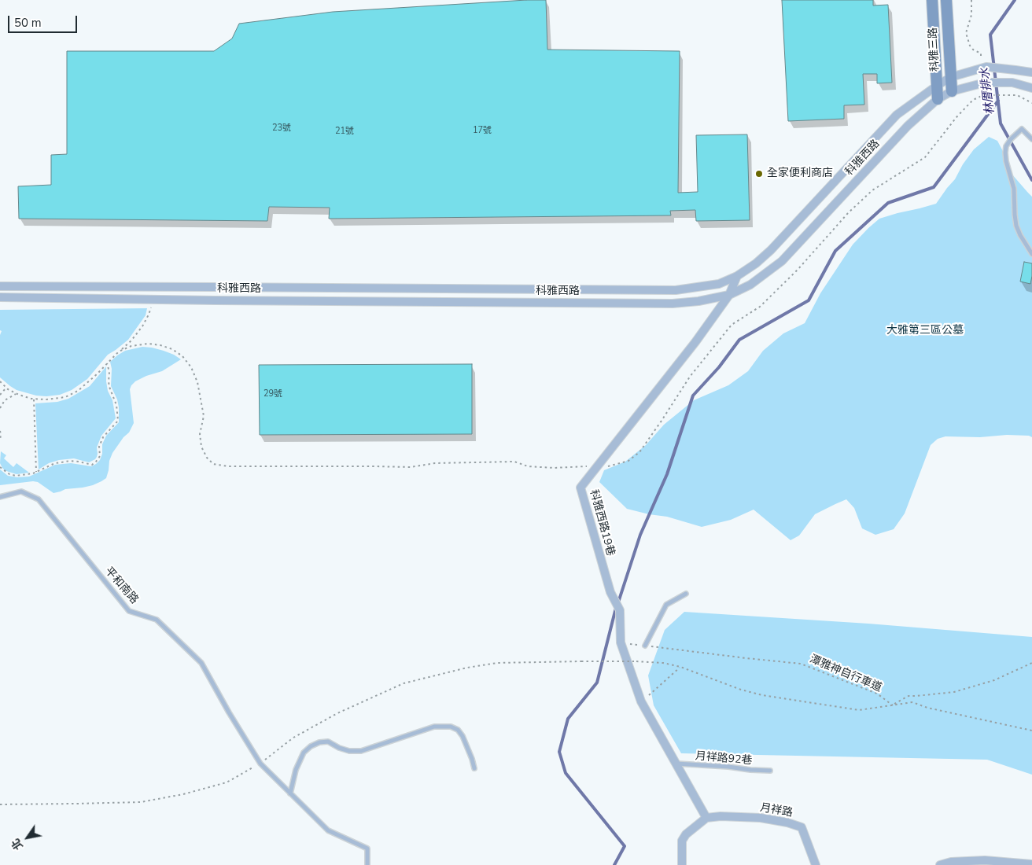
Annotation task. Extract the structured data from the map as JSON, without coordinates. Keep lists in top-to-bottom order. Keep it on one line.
{"streets":{"street":["科雅三路","科雅西路","科雅西路19巷","月祥路"],"lane":["平和南路","月祥路92巷"],"path":["潭雅神自行車道"]},"crossings":[["科雅三路","科雅西路"],["科雅西路","科雅西路19巷"],["科雅西路19巷","潭雅神自行車道"],["科雅西路19巷","月祥路92巷"]],"water":["林厝排水"],"parks":["大雅第三區公墓"],"places":["全家便利商店"],"house_numbers":["23號","17號","21號","29號"],"scale_bar":"50 m","north":"bottom left"}
